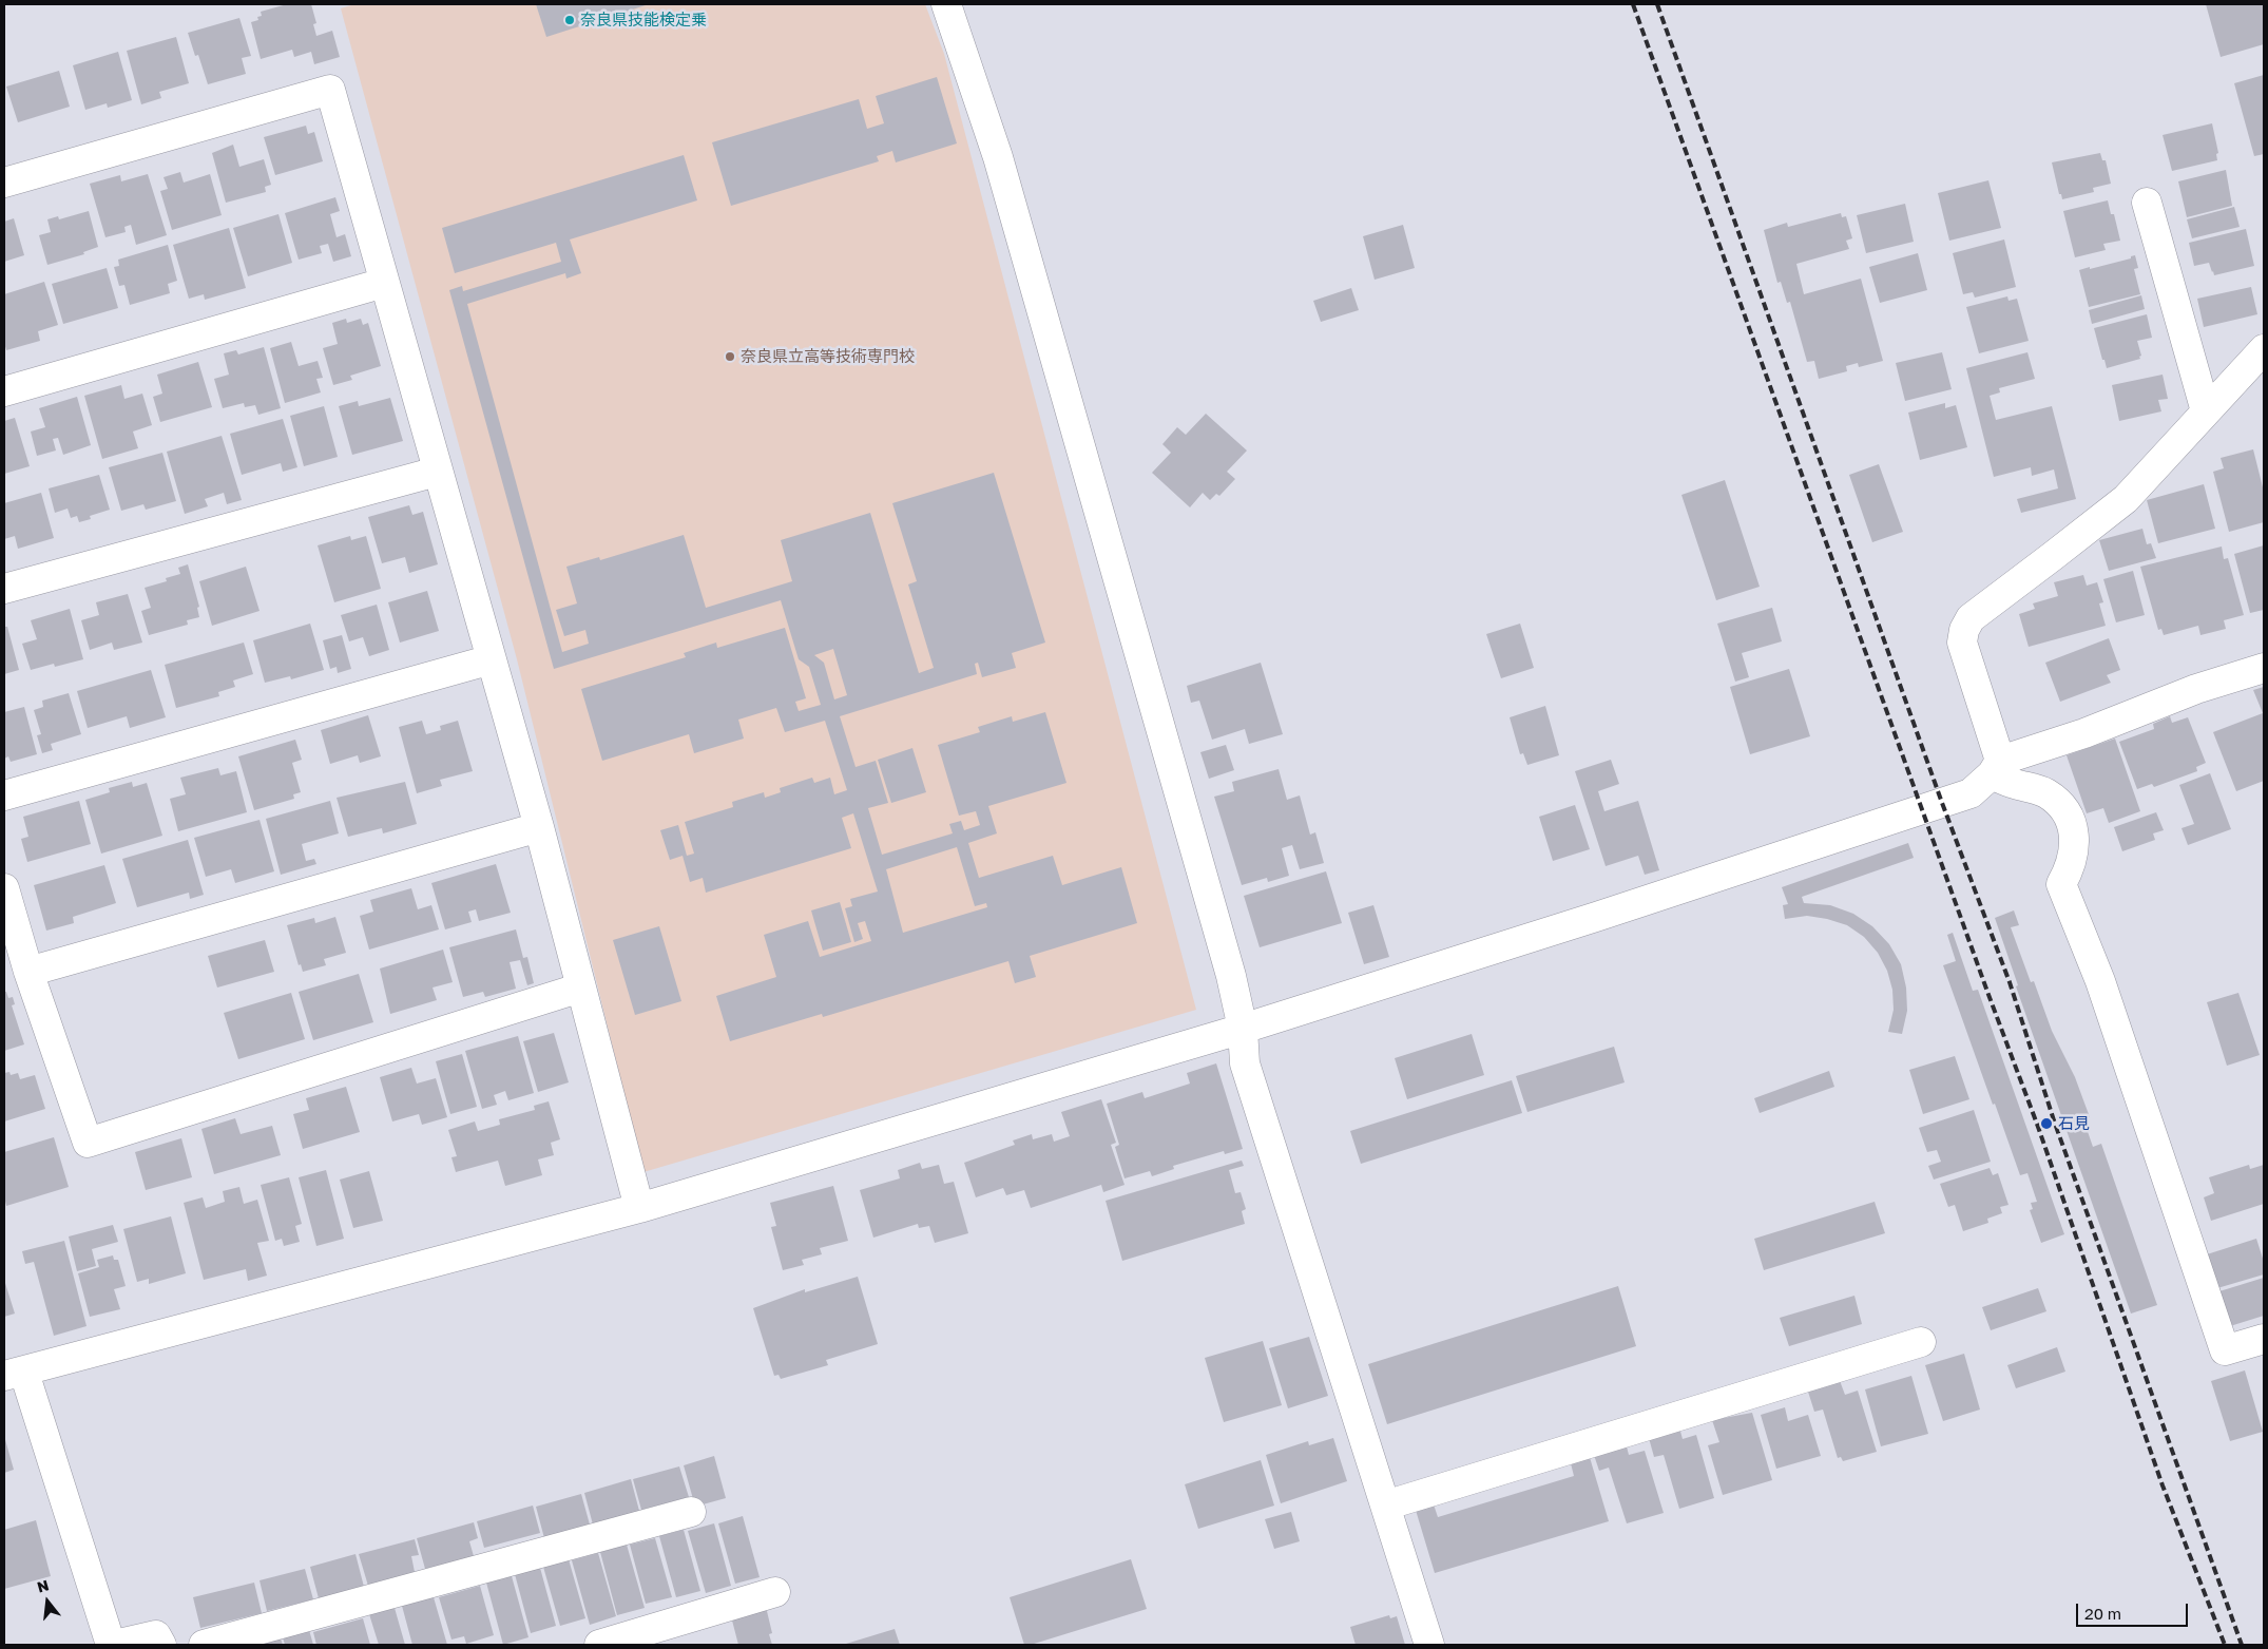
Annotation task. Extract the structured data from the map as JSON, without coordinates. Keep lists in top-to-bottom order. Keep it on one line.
{"places":["奈良県技能検定乗","奈良県立高等技術専門校","石見"],"scale_bar":"20 m","north":"top"}
